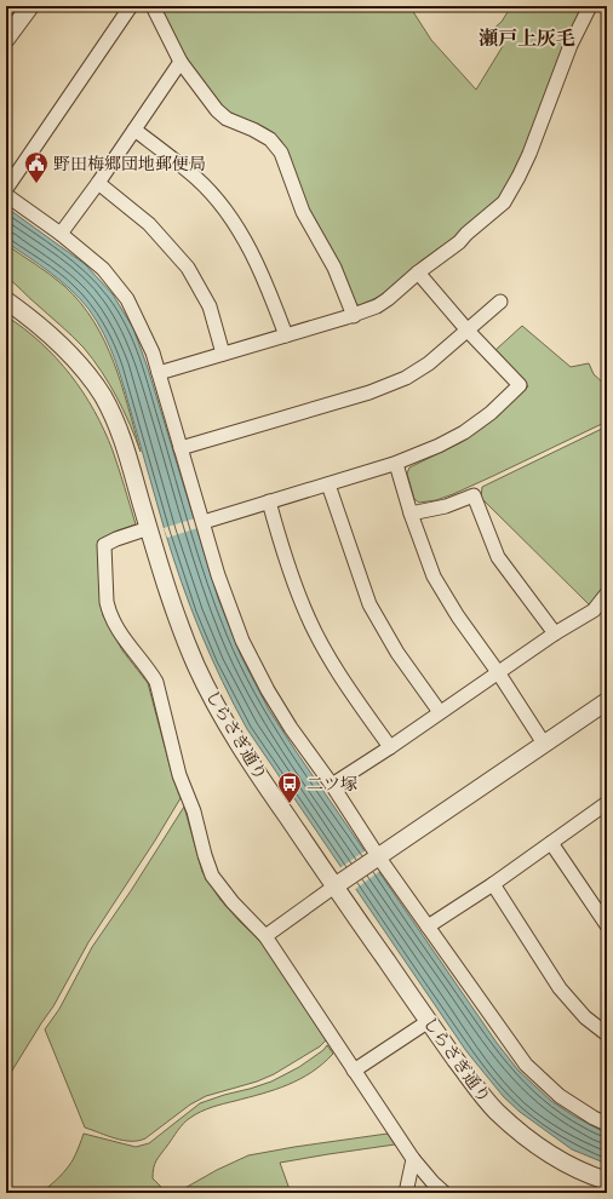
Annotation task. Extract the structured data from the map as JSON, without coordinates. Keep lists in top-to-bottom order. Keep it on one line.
{"streets":{"street":["しらさぎ通り"]},"districts":["瀬戸上灰毛"],"places":{"public building":["野田梅郷団地郵便局"],"bus stop":["二ツ塚"]}}
